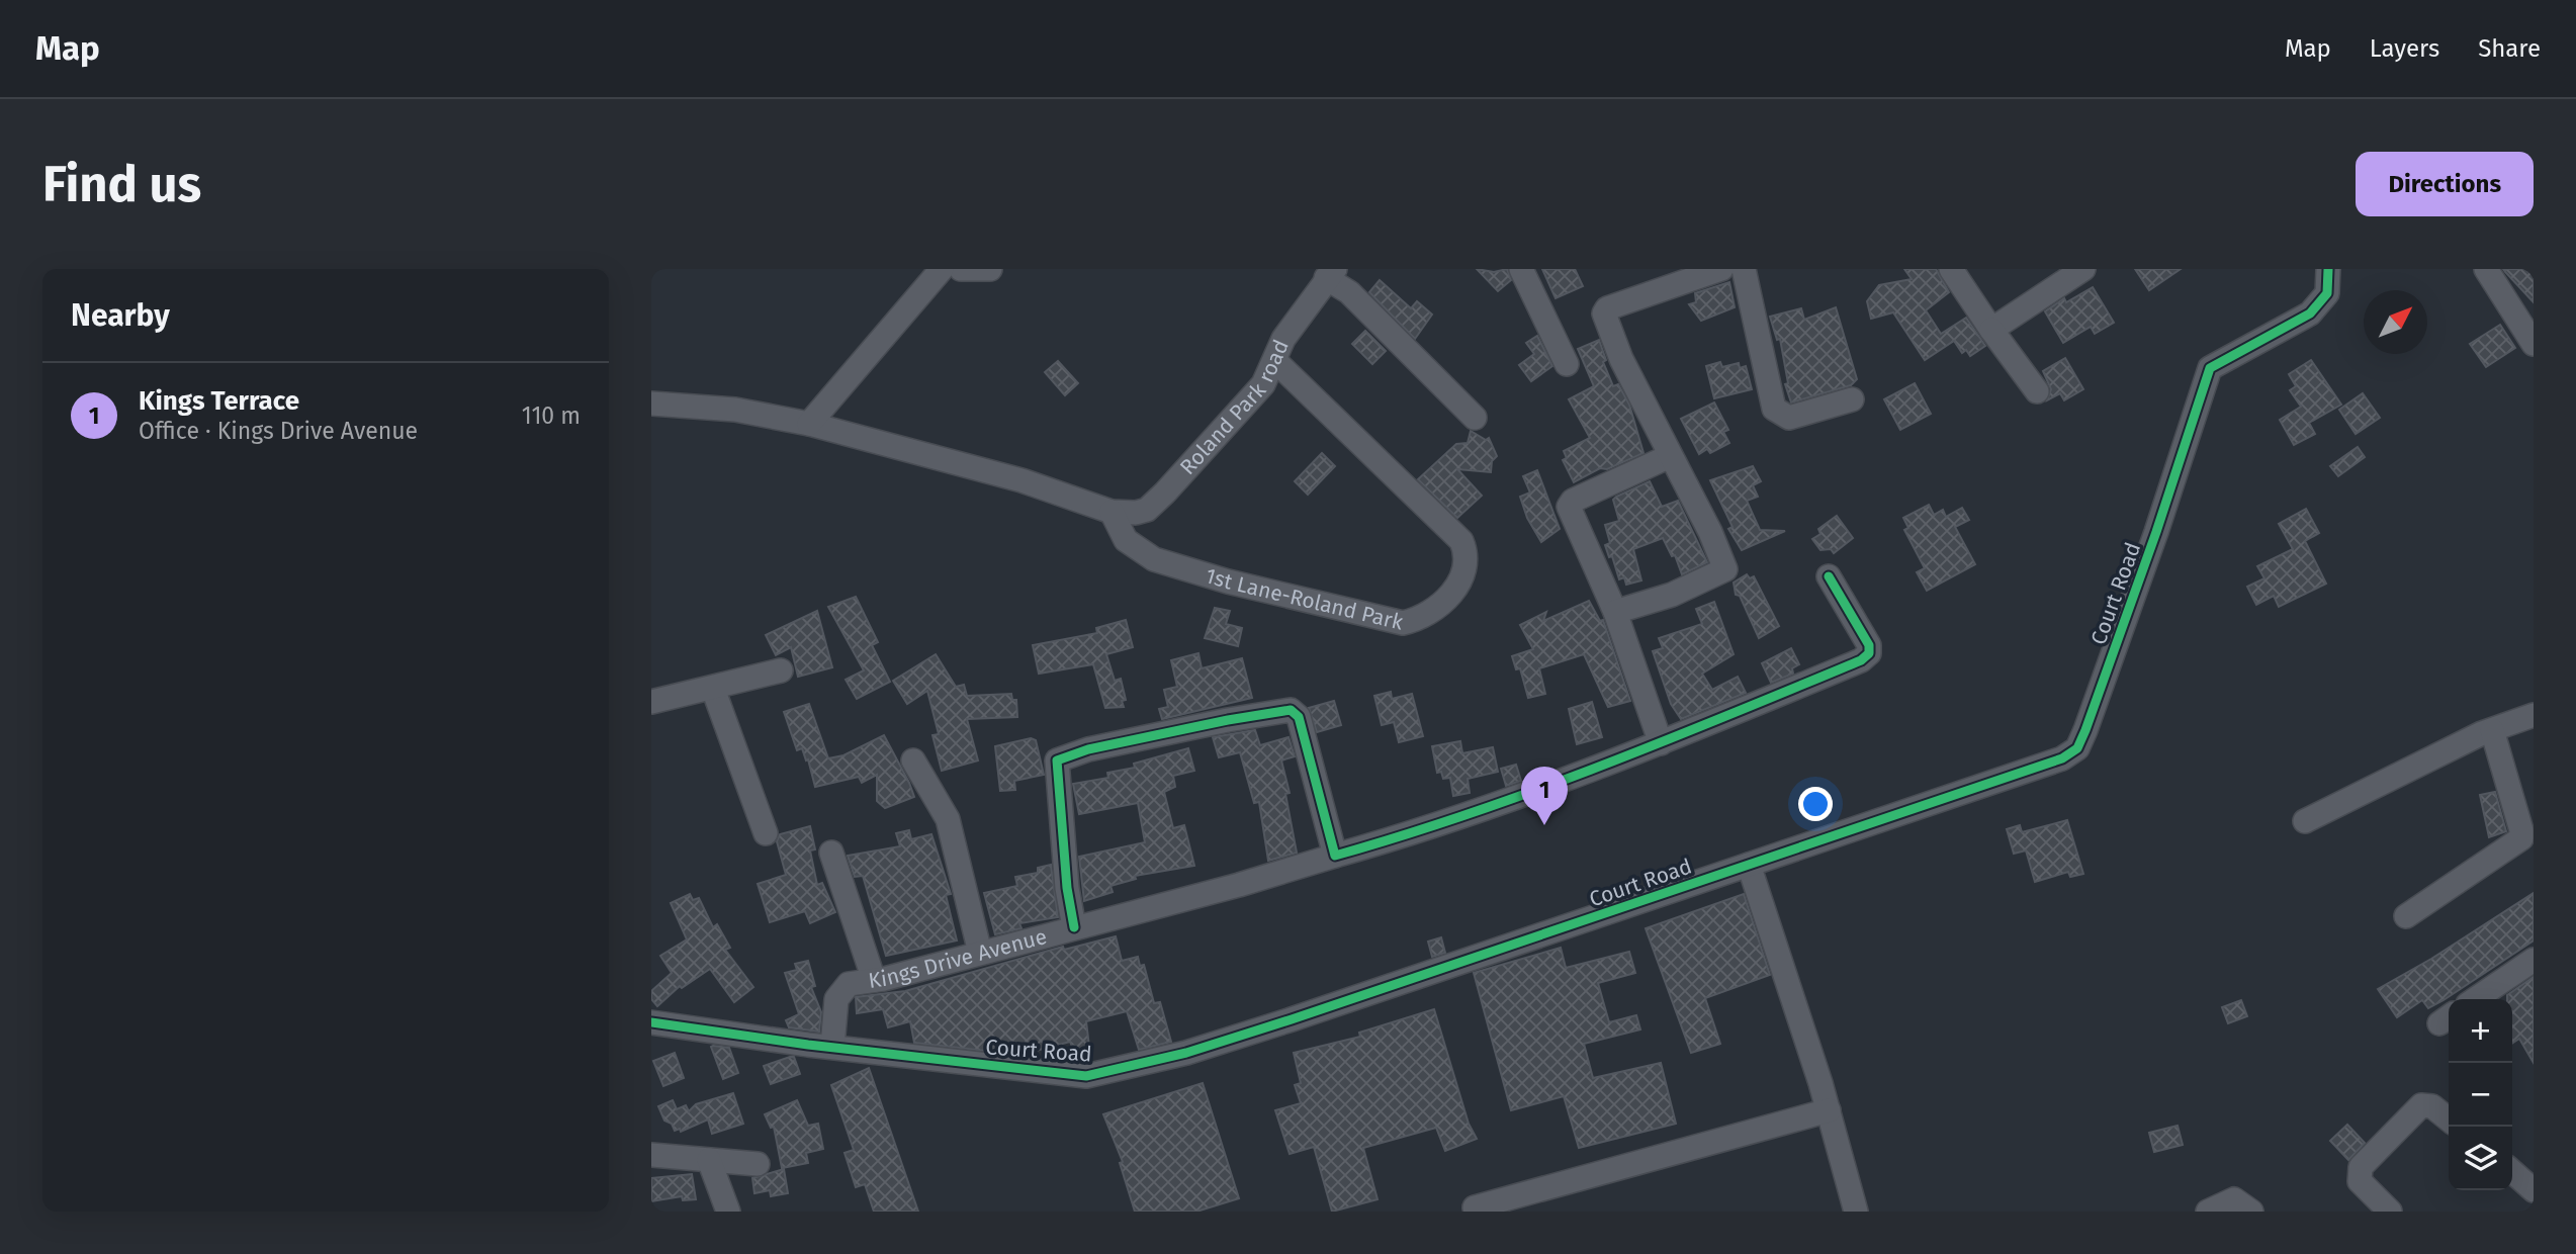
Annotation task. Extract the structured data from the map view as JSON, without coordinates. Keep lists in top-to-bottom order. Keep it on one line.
{"streets":{"street":["Roland Park road","Court Road","1st Lane-Roland Park","Kings Drive Avenue"]},"crossings":[["Roland Park road","1st Lane-Roland Park"],["Court Road","Kings Drive Avenue"]],"north":"top right","page":{"header":"Map","nav":["Map","Layers","Share"],"buttons":"Directions","title":"Find us","heading":"Nearby","list":[{"mark":"1","name":"Kings Terrace","note":"Office · Kings Drive Avenue","value":"110 m"}],"pins":"1","map_buttons":["+","−"]}}
